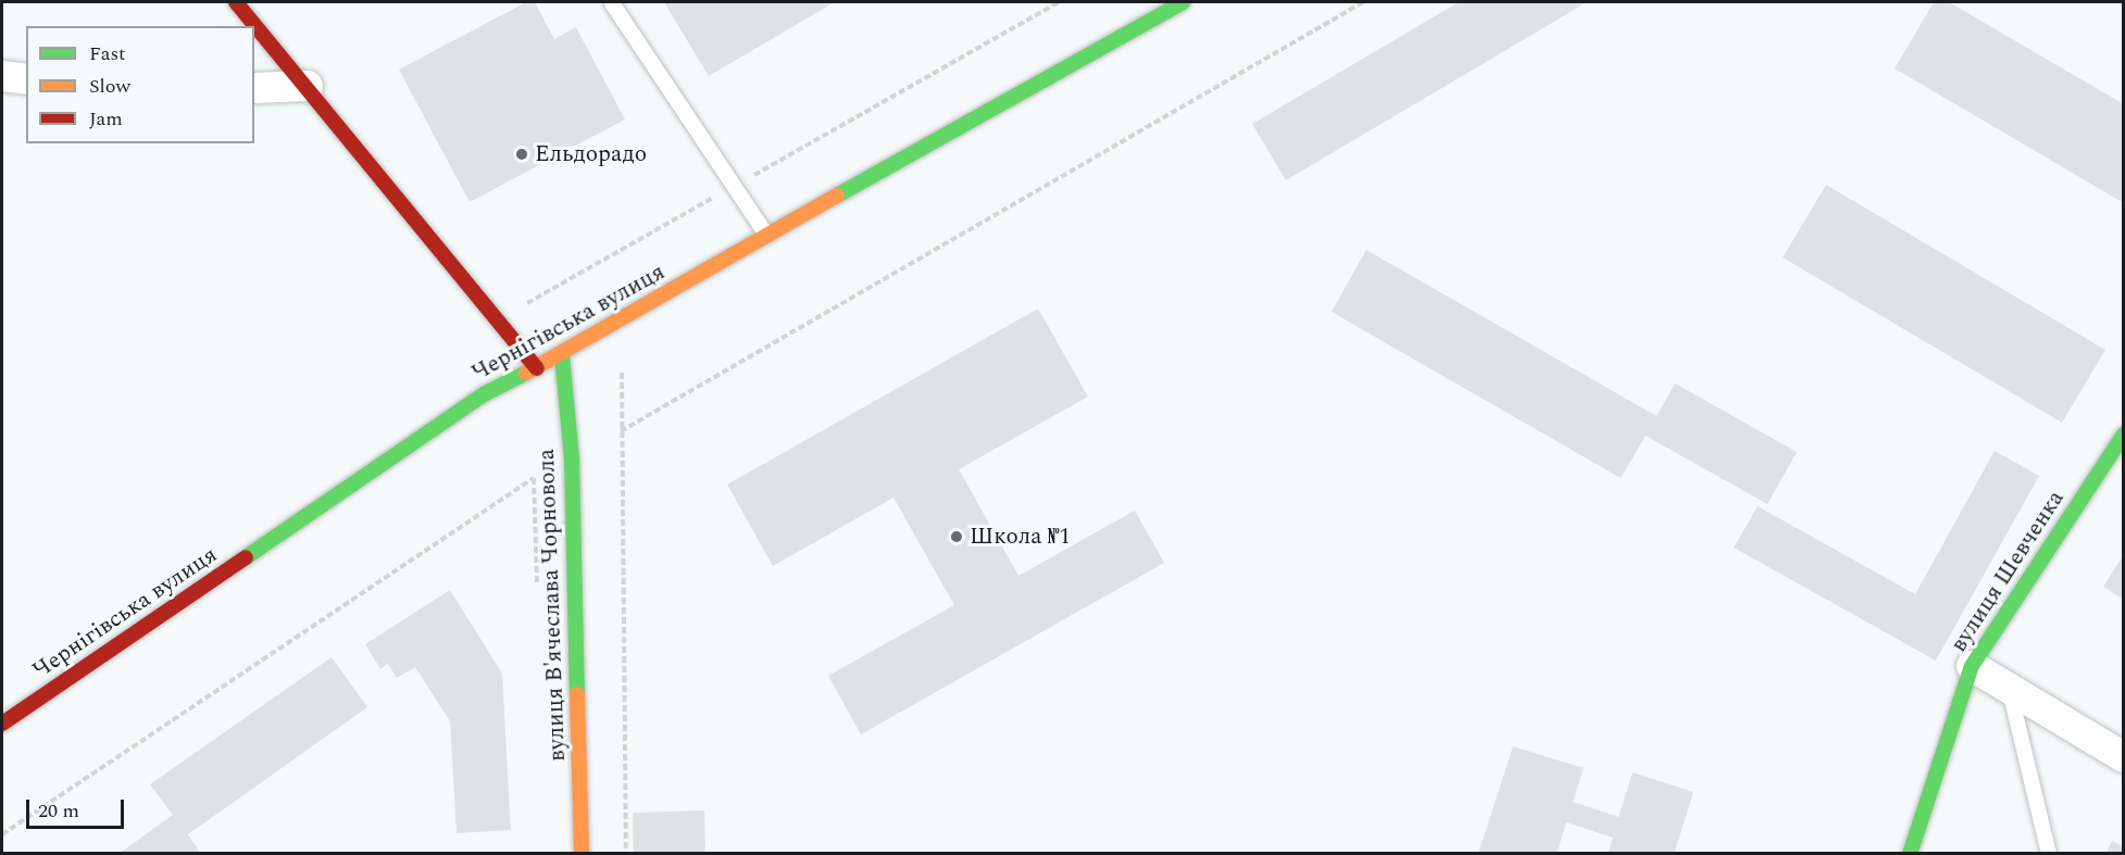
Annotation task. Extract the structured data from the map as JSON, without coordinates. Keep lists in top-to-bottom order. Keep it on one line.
{"streets":{"street":["Чернігівська вулиця","вулиця Шевченка","вулиця В'ячеслава Чорновола"]},"crossings":[["Чернігівська вулиця","вулиця В'ячеслава Чорновола"]],"places":["Ельдорадо","Школа №1"],"legend":["Fast","Slow","Jam"],"scale_bar":"20 m"}
